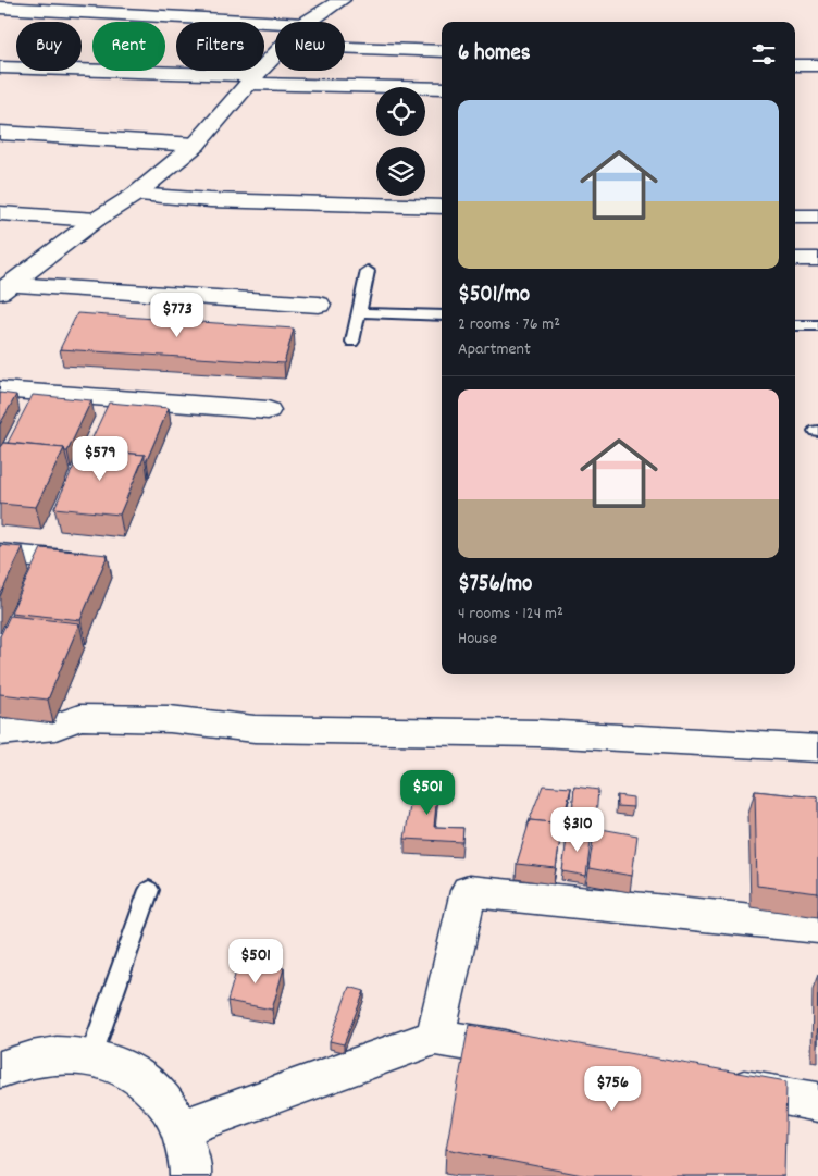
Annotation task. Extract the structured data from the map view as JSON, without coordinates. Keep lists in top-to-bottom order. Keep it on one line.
{"page":{"chip":["Buy","Rent","Filters","New"],"heading":"6 homes","list":[{"name":"$501/mo","note":"2 rooms · 76 m² · Apartment"},{"name":"$756/mo","note":"4 rooms · 124 m² · House"}],"price":["$773","$579","$501","$310","$501","$756"]}}
